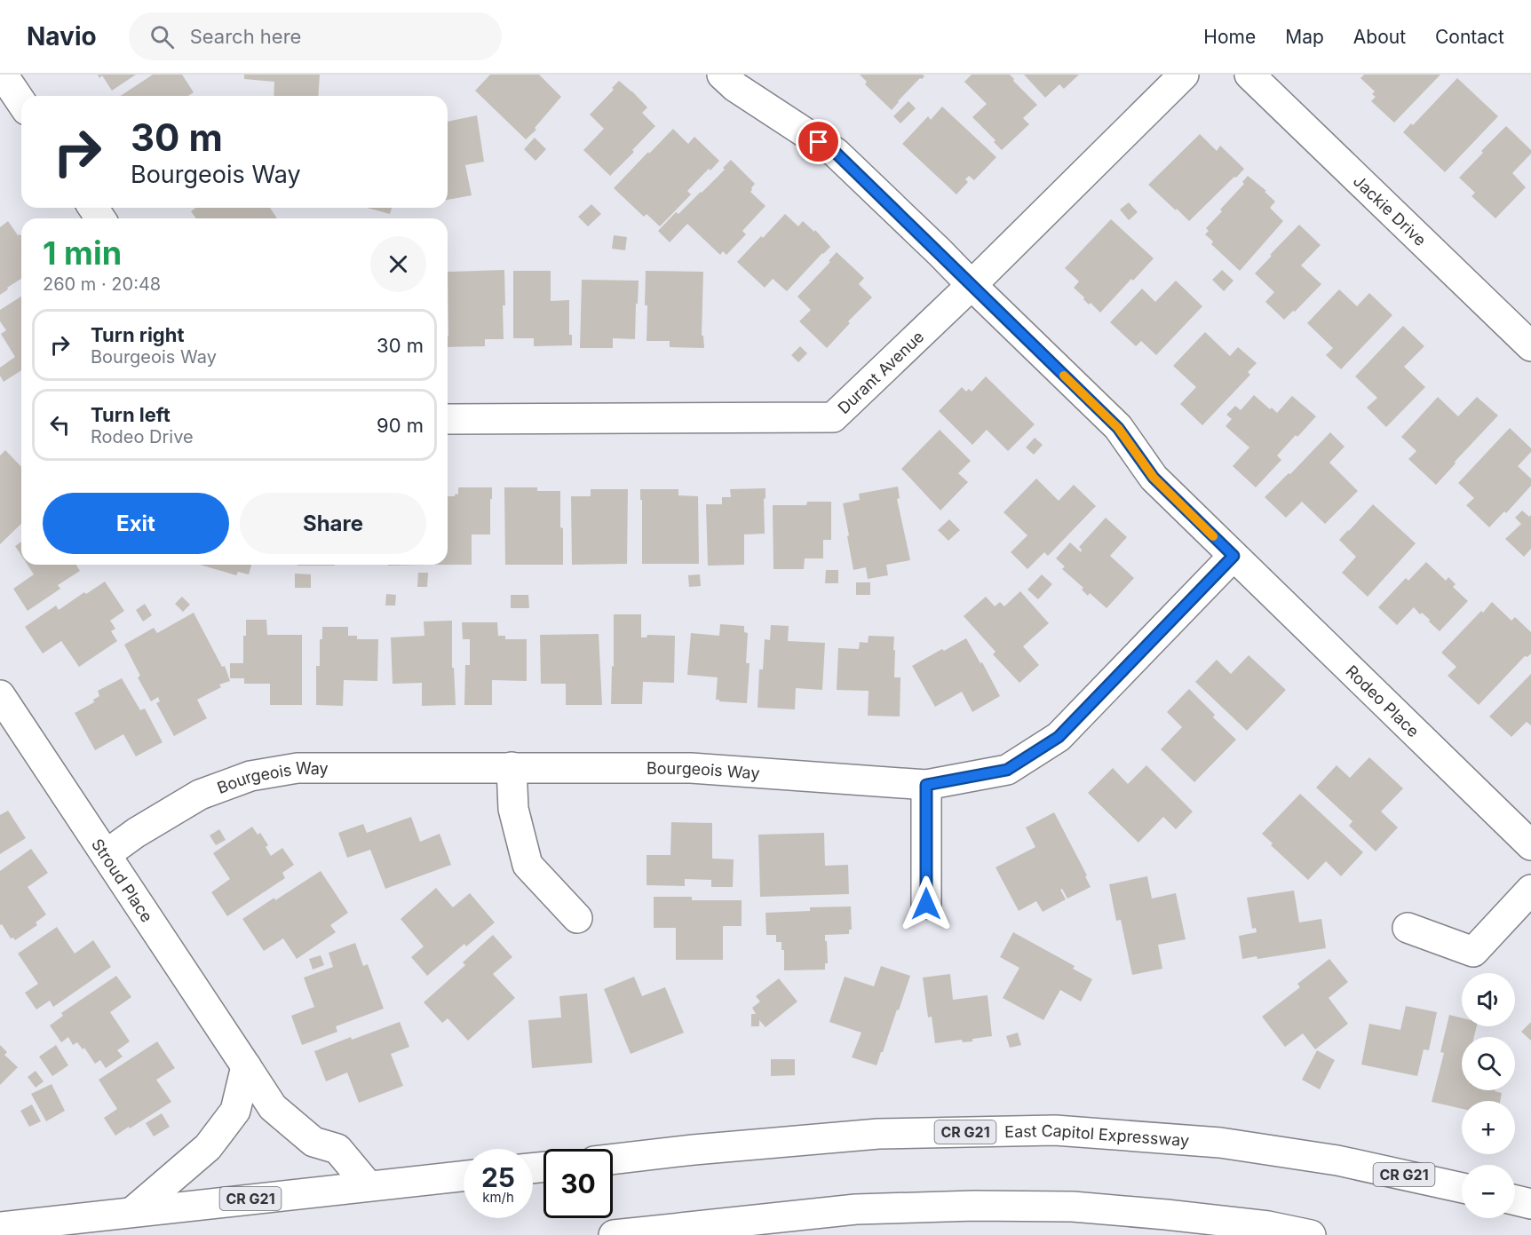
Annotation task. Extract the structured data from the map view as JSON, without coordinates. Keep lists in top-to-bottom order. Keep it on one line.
{"streets":{"main road":["Jackie Drive","Durant Avenue","Rodeo Place","Bourgeois Way","Stroud Place","CR G21","East Capitol Expressway"]},"crossings":[["Durant Avenue","Rodeo Place"],["Rodeo Place","Bourgeois Way"],["Bourgeois Way","Stroud Place"],["Stroud Place","CR G21"]],"page":{"header":"Navio","search":"Search here","nav":["Home","Map","About","Contact"],"turn":["30 m","Bourgeois Way"],"heading":["1 min","260 m · 20:48"],"list":[{"name":"Turn right","note":"Bourgeois Way","value":"30 m"},{"name":"Turn left","note":"Rodeo Drive","value":"90 m"}],"buttons":["Exit","Share"],"map_buttons":["+","−"],"speed":"25 km/h","limit":"30"}}
